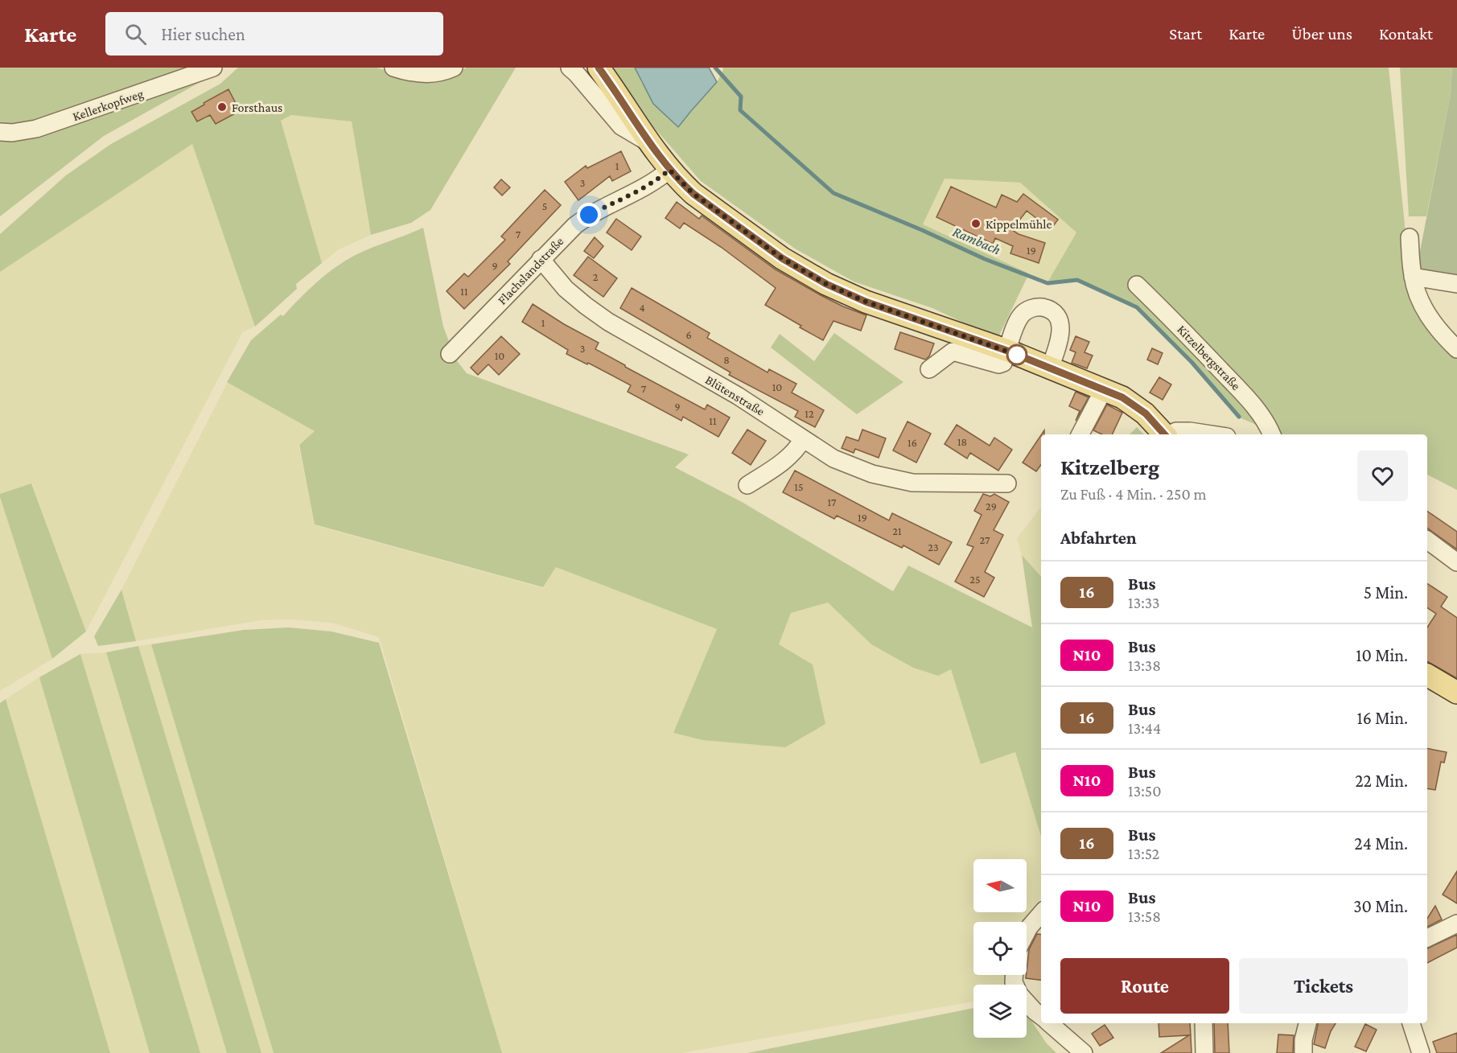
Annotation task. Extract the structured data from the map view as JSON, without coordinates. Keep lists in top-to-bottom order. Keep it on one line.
{"streets":{"street":["Kellerkopfweg","Flachslandstraße","Kitzelbergstraße","Blütenstraße"]},"crossings":[["Flachslandstraße","Blütenstraße"]],"water":["Rambach"],"places":["Forsthaus","Kippelmühle"],"lines":["bus line 16"],"house_numbers":["1","3","5","7","19","9","2","11","4","1","6","3","10","8","10","7","9","12","11","18","16","15","17","29","19","21","27","23","25"],"north":"left","page":{"header":"Karte","search":"Hier suchen","nav":["Start","Karte","Über uns","Kontakt"],"heading":[["Kitzelberg","Zu Fuß · 4 Min. · 250 m"],"Abfahrten"],"list":[{"mark":"16","name":"Bus","note":"13:33","value":"5 Min."},{"mark":"N10","name":"Bus","note":"13:38","value":"10 Min."},{"mark":"16","name":"Bus","note":"13:44","value":"16 Min."},{"mark":"N10","name":"Bus","note":"13:50","value":"22 Min."},{"mark":"16","name":"Bus","note":"13:52","value":"24 Min."},{"mark":"N10","name":"Bus","note":"13:58","value":"30 Min."}],"buttons":["Route","Tickets"]}}
